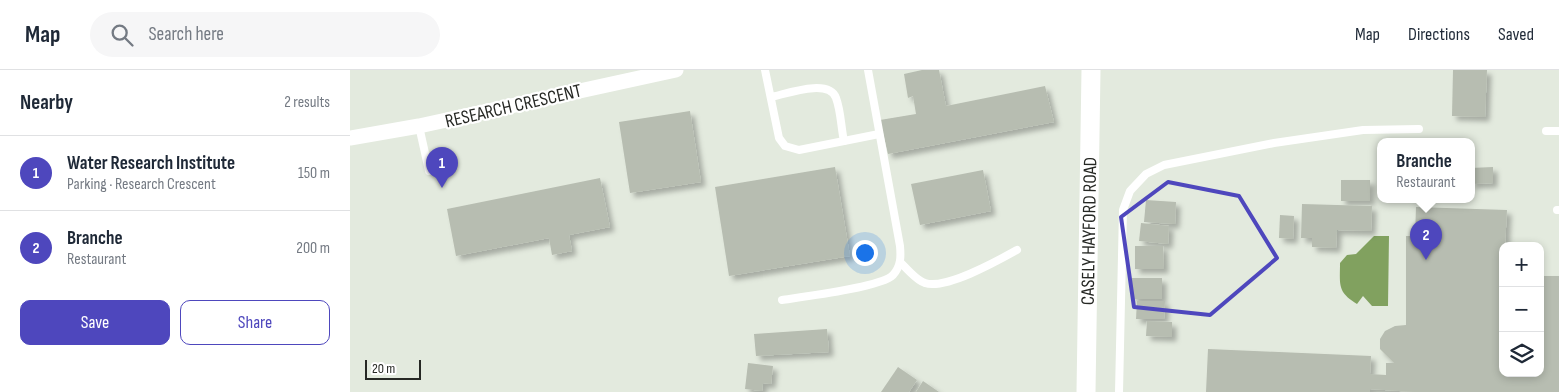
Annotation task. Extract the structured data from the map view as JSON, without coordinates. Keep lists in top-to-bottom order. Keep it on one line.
{"streets":{"street":["RESEARCH CRESCENT","CASELY HAYFORD ROAD"]},"scale_bar":"20 m","page":{"header":"Map","search":"Search here","nav":["Map","Directions","Saved"],"heading":["Nearby","2 results"],"list":[{"mark":"1","name":"Water Research Institute","note":"Parking · Research Crescent","value":"150 m"},{"mark":"2","name":"Branche","note":"Restaurant","value":"200 m"}],"popup":["Branche","Restaurant"],"pins":["1","2"],"map_buttons":["+","−"],"buttons":["Save","Share"],"scale":"20 m"}}
